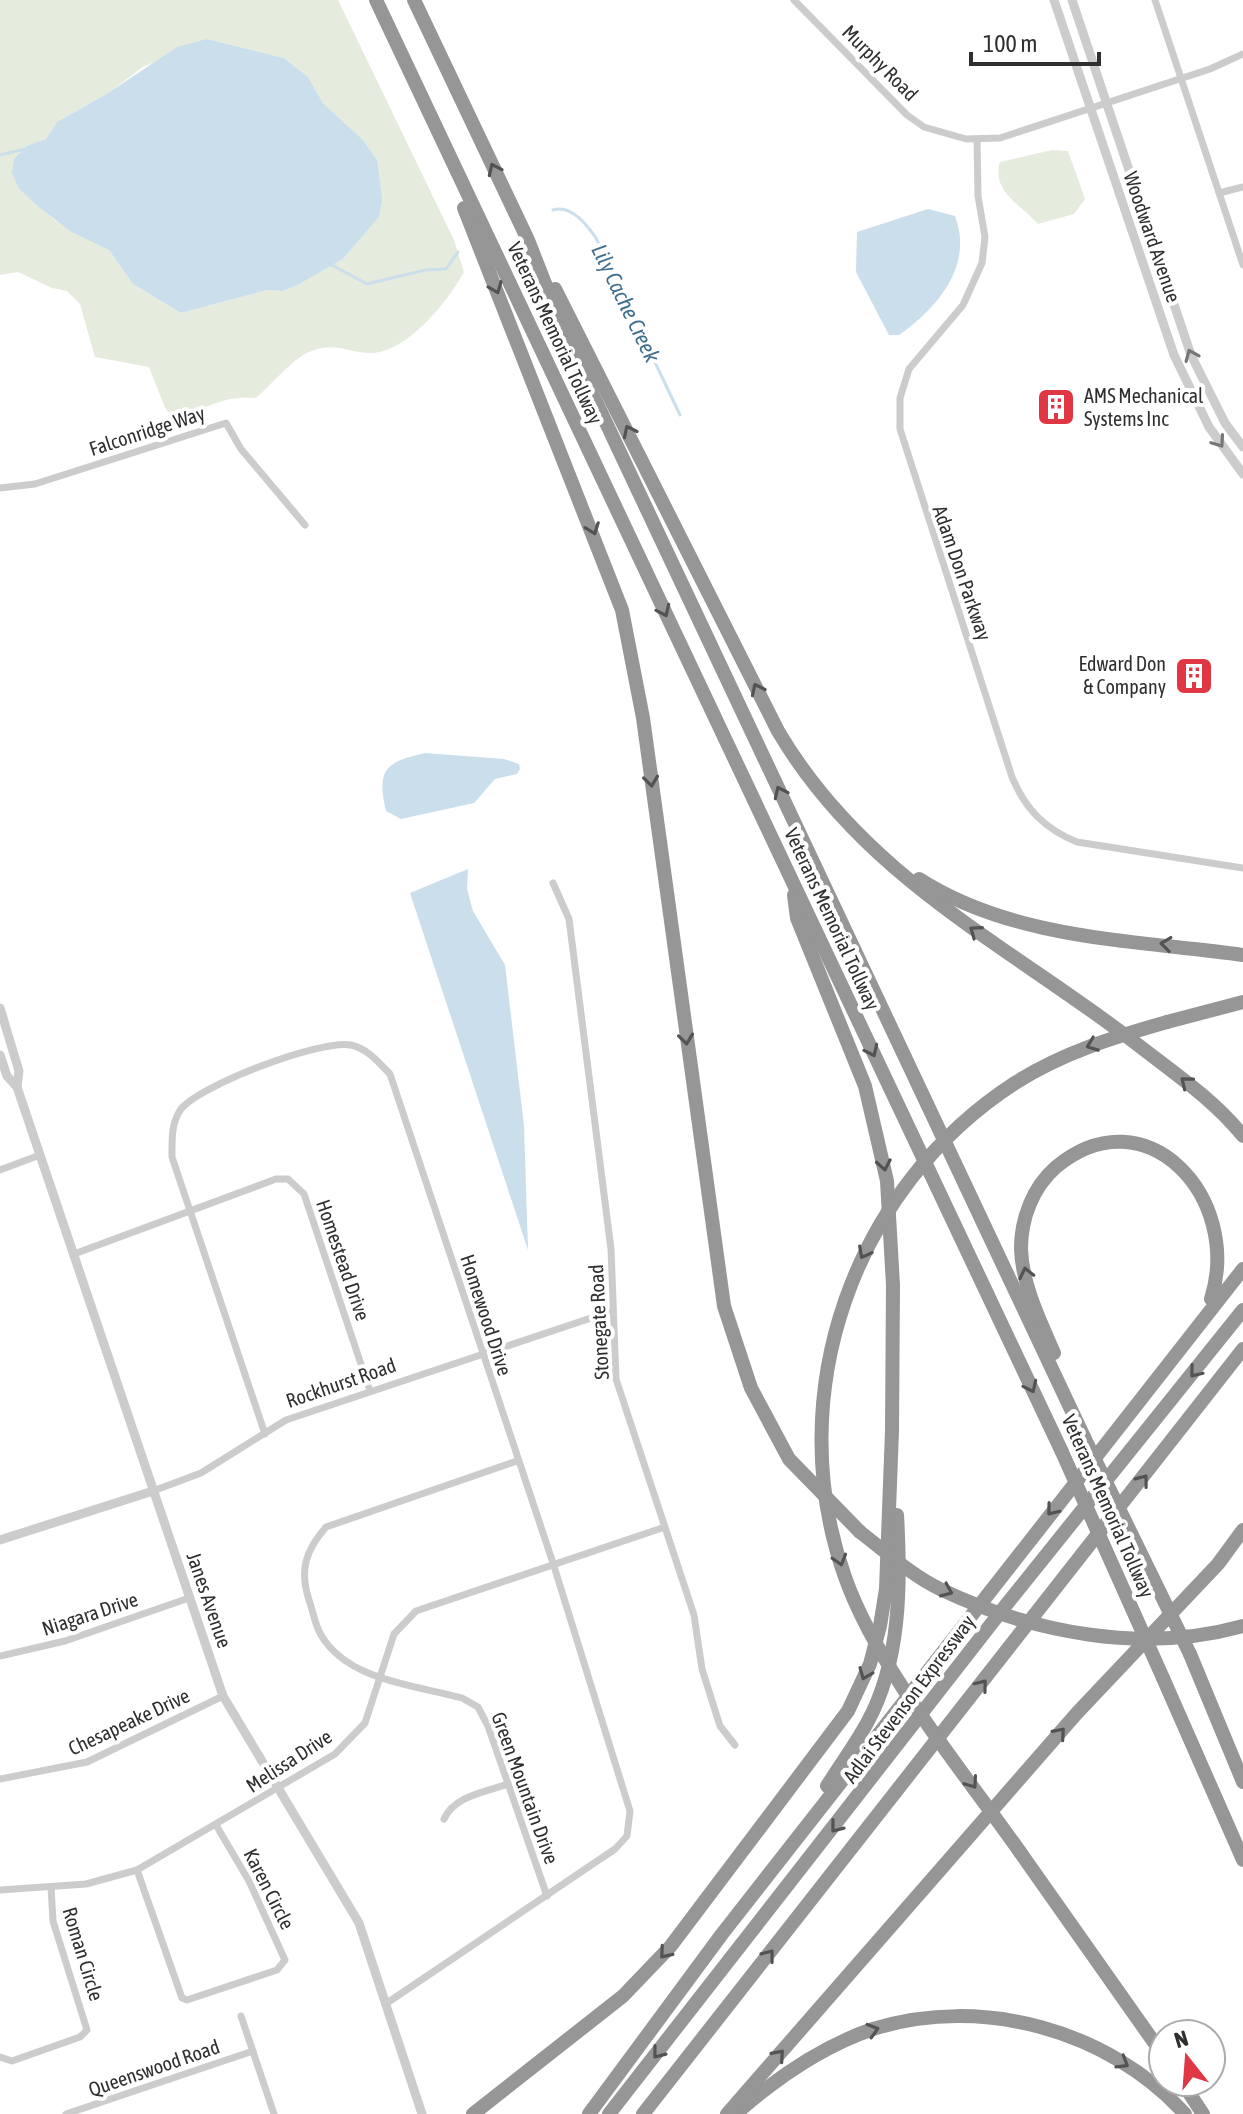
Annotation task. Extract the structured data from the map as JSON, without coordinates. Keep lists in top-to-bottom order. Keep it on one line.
{"streets":{"highway":["Veterans Memorial Tollway","Adlai Stevenson Expressway"],"street":["Murphy Road","Woodward Avenue","Falconridge Way","Adam Don Parkway","Homestead Drive","Homewood Drive","Stonegate Road","Rockhurst Road","Janes Avenue","Niagara Drive","Chesapeake Drive","Melissa Drive","Green Mountain Drive","Karen Circle","Roman Circle","Queenswood Road"]},"crossings":[["Murphy Road","Woodward Avenue"],["Murphy Road","Adam Don Parkway"],["Homestead Drive","Homewood Drive"],["Homestead Drive","Rockhurst Road"],["Homestead Drive","Janes Avenue"],["Homewood Drive","Rockhurst Road"],["Homewood Drive","Janes Avenue"],["Homewood Drive","Melissa Drive"],["Homewood Drive","Green Mountain Drive"],["Stonegate Road","Rockhurst Road"],["Stonegate Road","Melissa Drive"],["Rockhurst Road","Janes Avenue"],["Janes Avenue","Niagara Drive"],["Janes Avenue","Chesapeake Drive"],["Janes Avenue","Melissa Drive"],["Melissa Drive","Green Mountain Drive"],["Melissa Drive","Karen Circle"],["Melissa Drive","Roman Circle"]],"water":["Lily Cache Creek"],"places":{"building":["AMS Mechanical Systems Inc","Edward Don & Company"]},"scale_bar":"100 m","north":"top"}
